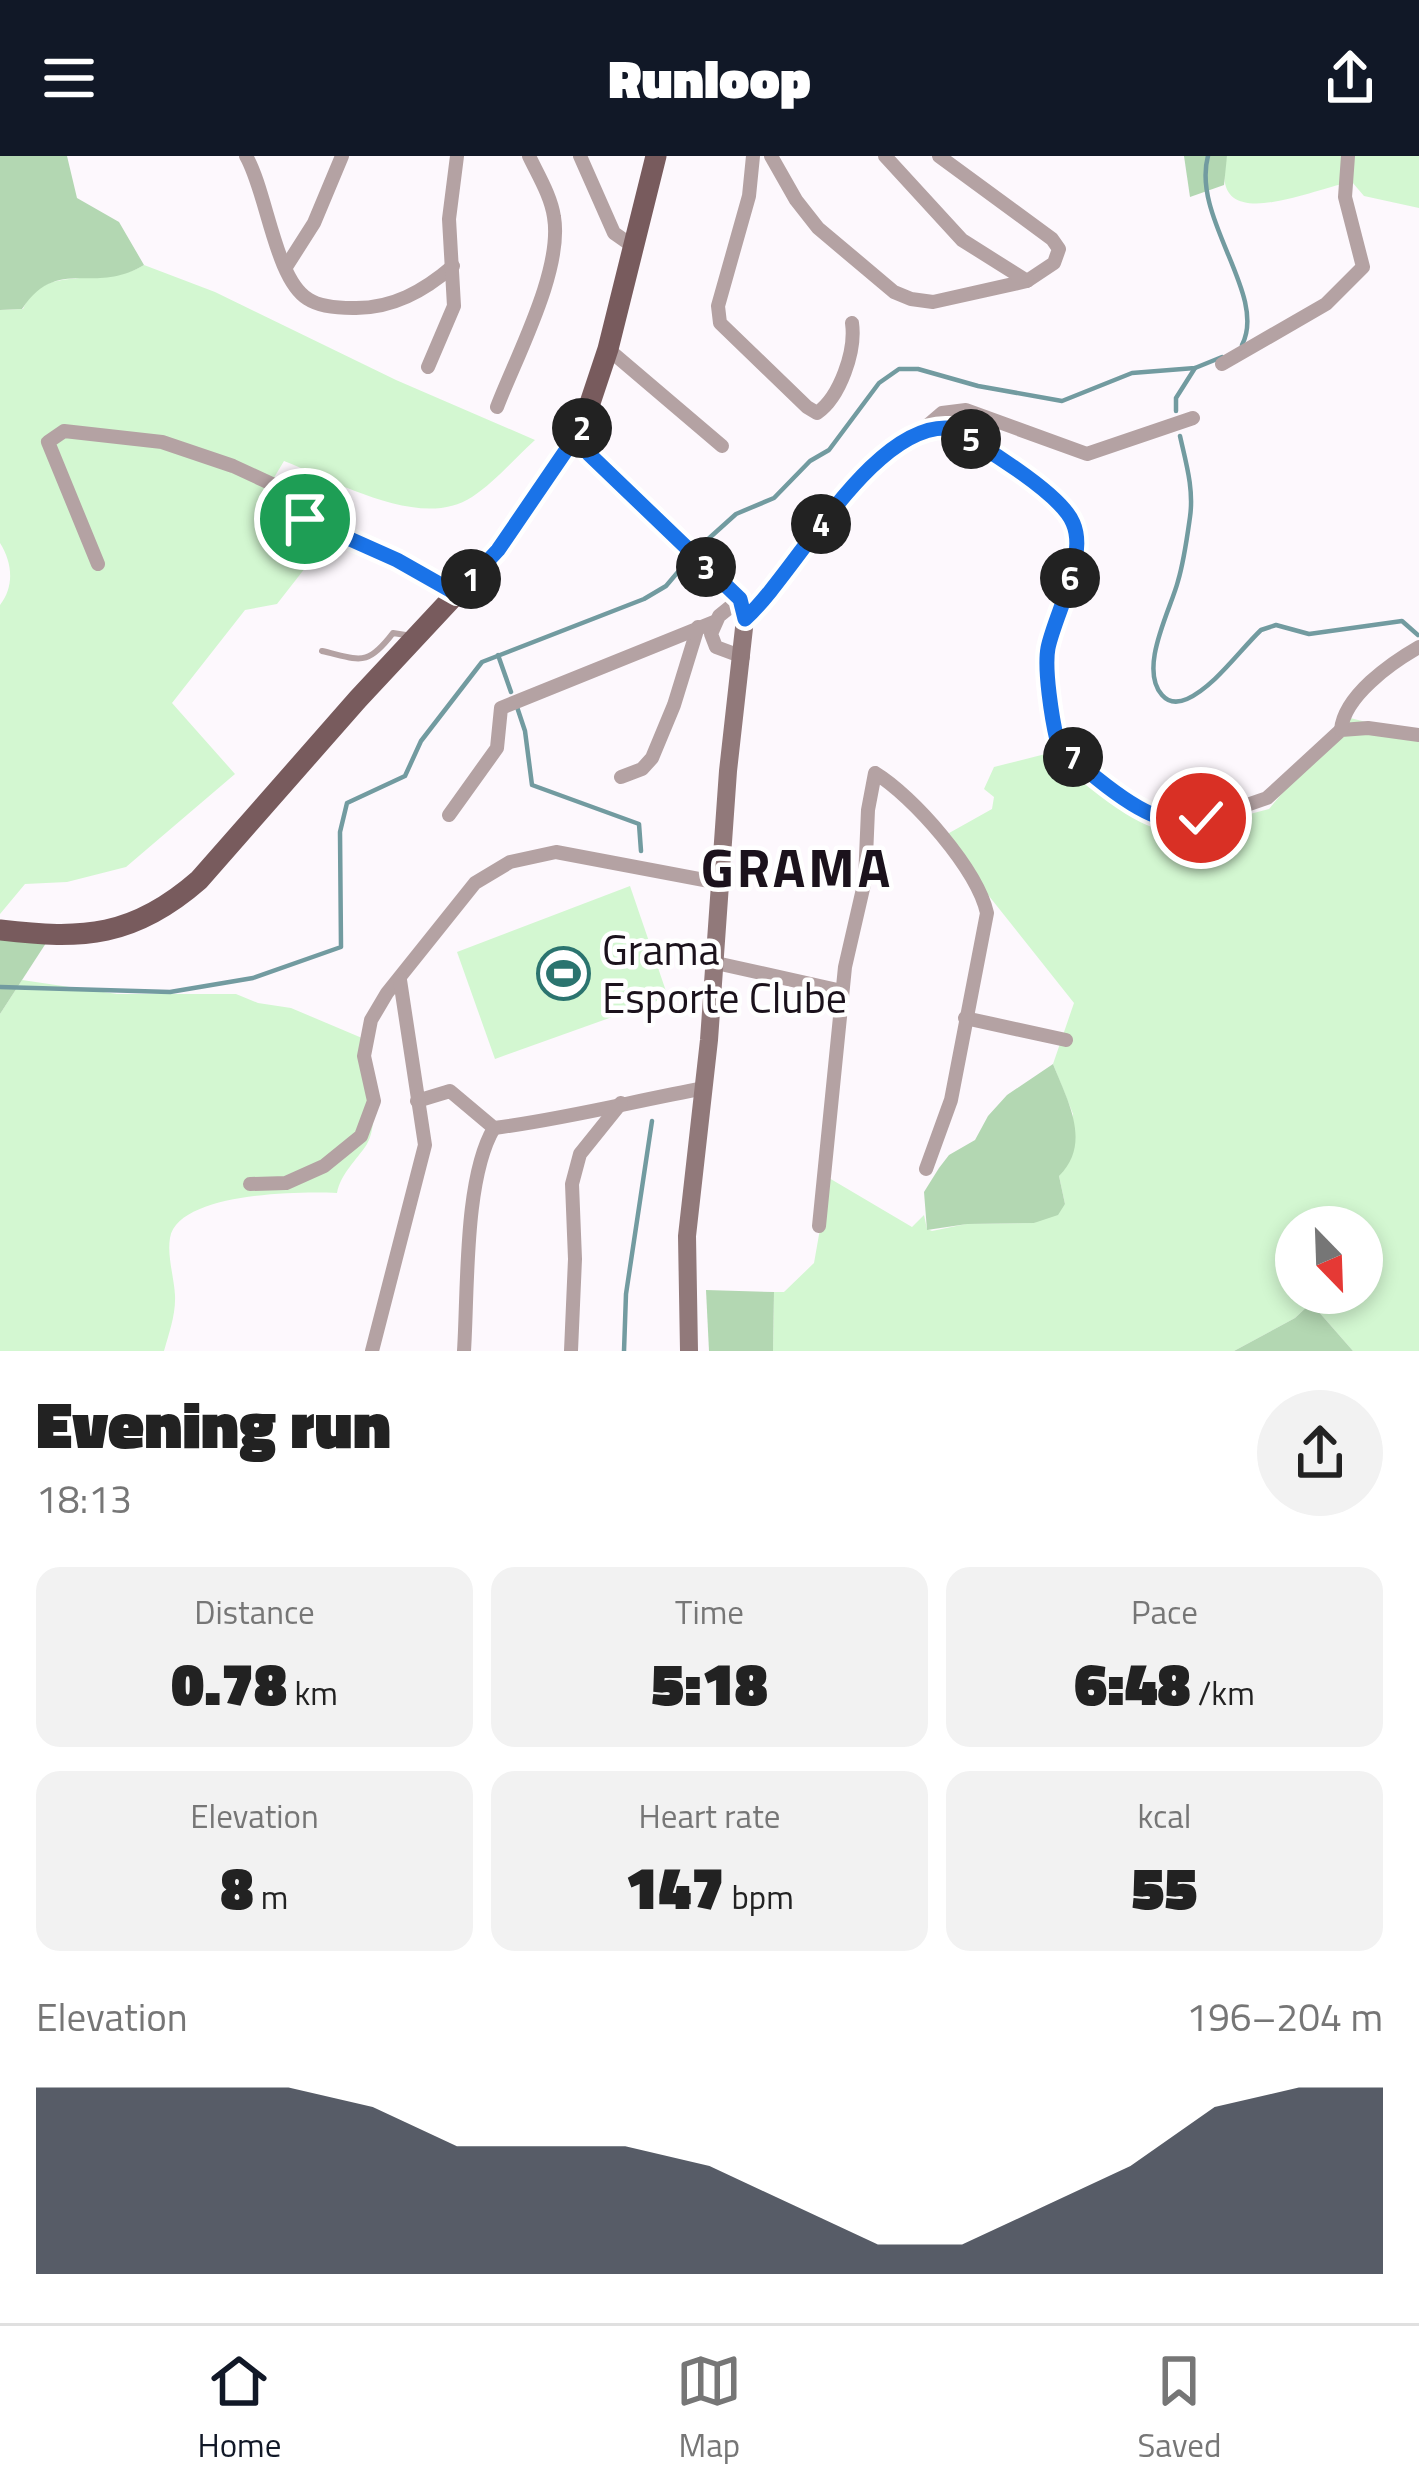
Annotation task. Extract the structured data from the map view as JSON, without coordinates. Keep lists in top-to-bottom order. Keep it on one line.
{"districts":["GRAMA"],"places":{"sports":["Grama Esporte Clube"]},"north":"bottom right","page":{"header":"Runloop","pins":["2","5","4","3","6","1","7"],"heading":["Evening run","18:13"],"stats":[["Distance","0.78 km"],["Time","5:18"],["Pace","6:48 /km"],["Elevation","8 m"],["Heart rate","147 bpm"],["kcal","55"]],"chart":["Elevation","196–204 m"],"tabs":["Home","Map","Saved"]}}
